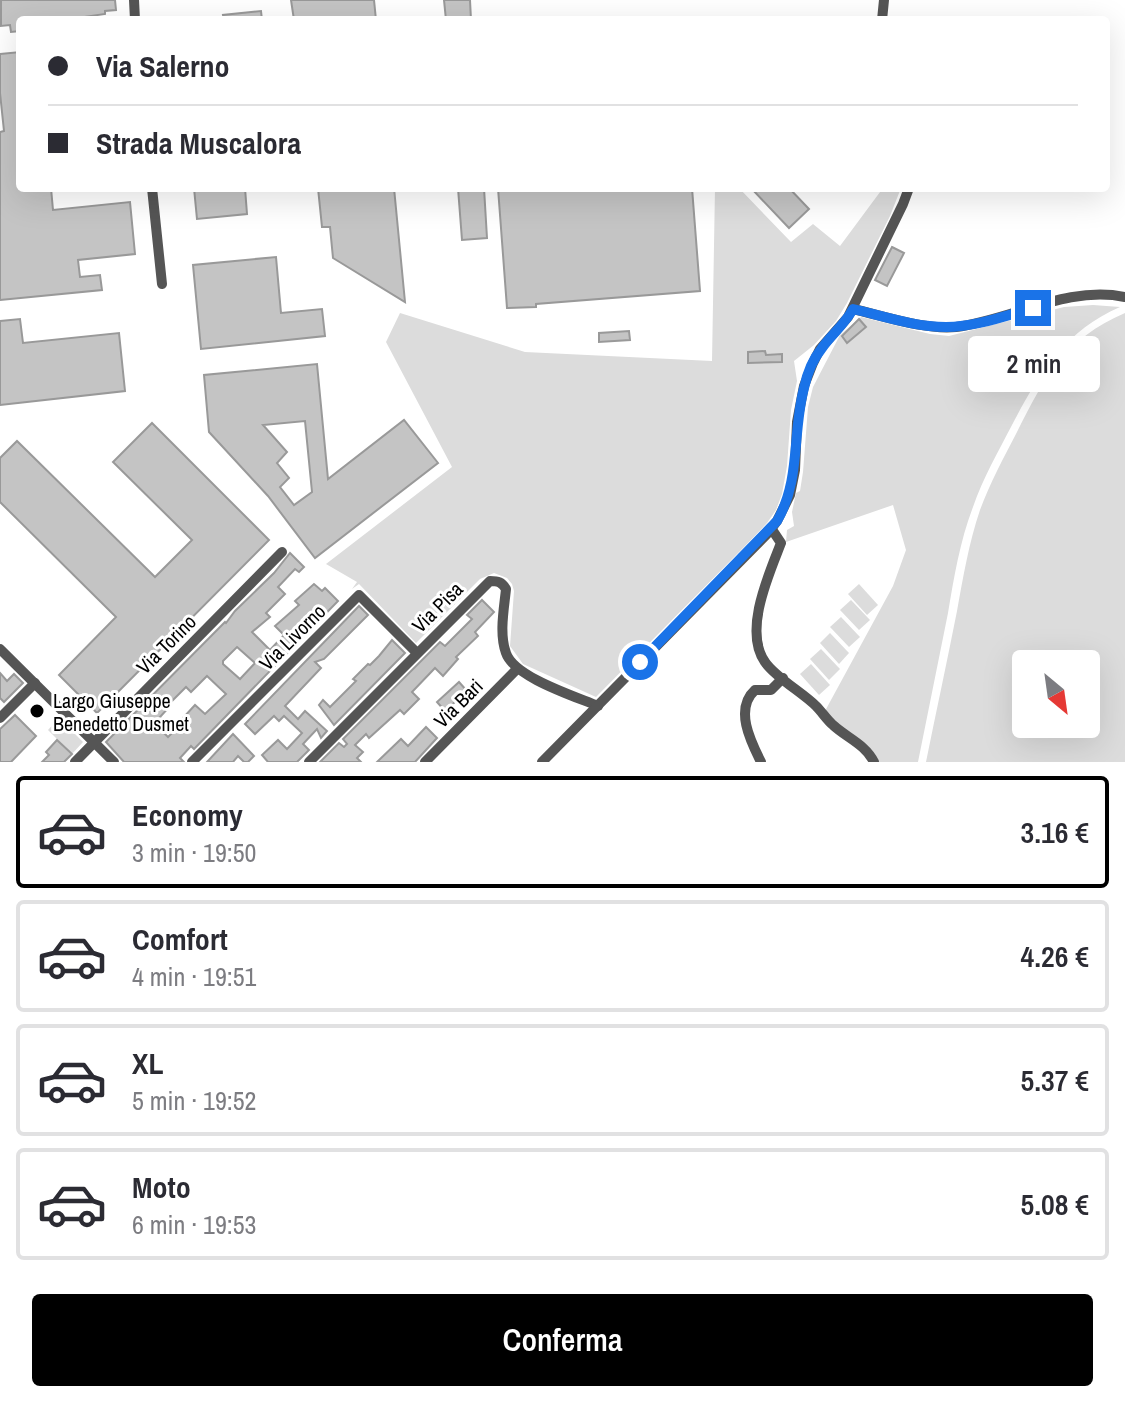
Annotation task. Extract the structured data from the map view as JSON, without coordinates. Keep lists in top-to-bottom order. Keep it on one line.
{"streets":{"street":["Via Pisa","Via Livorno","Via Torino","Via Bari"]},"crossings":[["Via Pisa","Via Livorno"],["Via Pisa","Via Bari"]],"places":["Largo Giuseppe Benedetto Dusmet"],"north":"bottom right","page":{"banner":["Via Salerno","Strada Muscalora"],"bubble":"2 min","list":[{"name":"Economy","note":"3 min · 19:50","value":"3.16 €"},{"name":"Comfort","note":"4 min · 19:51","value":"4.26 €"},{"name":"XL","note":"5 min · 19:52","value":"5.37 €"},{"name":"Moto","note":"6 min · 19:53","value":"5.08 €"}],"buttons":"Conferma"}}
